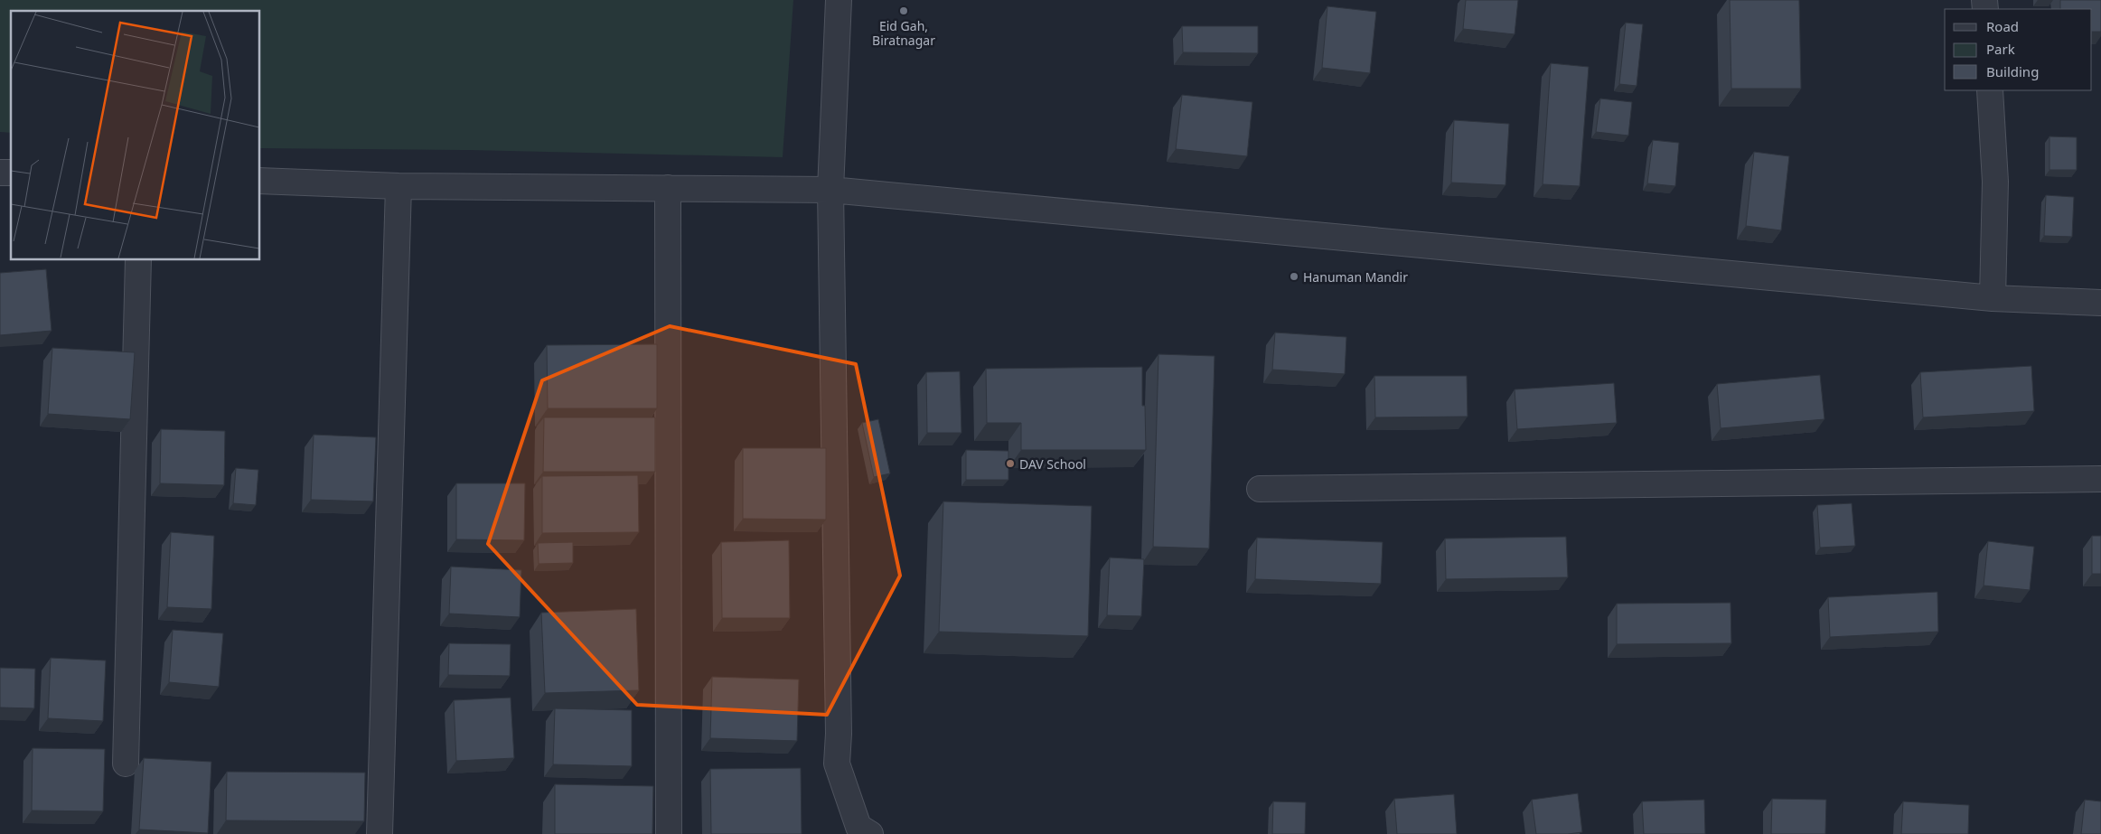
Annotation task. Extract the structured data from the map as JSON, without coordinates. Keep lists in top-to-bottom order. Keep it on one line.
{"places":["Eid Gah, Biratnagar","Hanuman Mandir","DAV School"],"legend":["Road","Park","Building"]}
